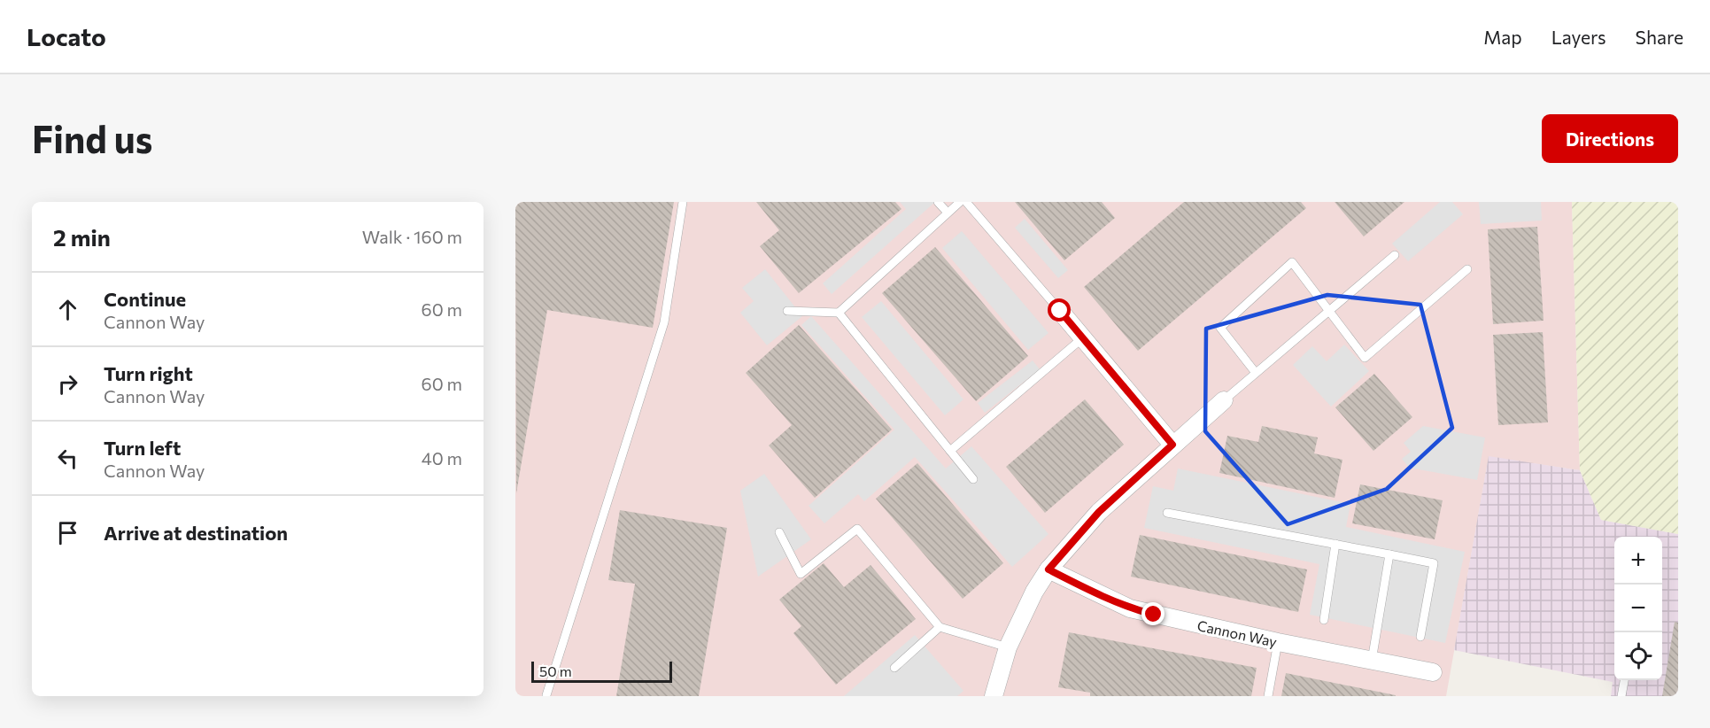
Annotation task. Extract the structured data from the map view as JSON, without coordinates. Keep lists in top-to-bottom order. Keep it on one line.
{"streets":{"street":["Cannon Way"]},"scale_bar":"50 m","page":{"header":"Locato","nav":["Map","Layers","Share"],"buttons":"Directions","title":"Find us","heading":["2 min","Walk · 160 m"],"list":[["Continue","Cannon Way","60 m"],["Turn right","Cannon Way","60 m"],["Turn left","Cannon Way","40 m"],"Arrive at destination"],"map_buttons":["+","−"],"scale":"50 m"}}
